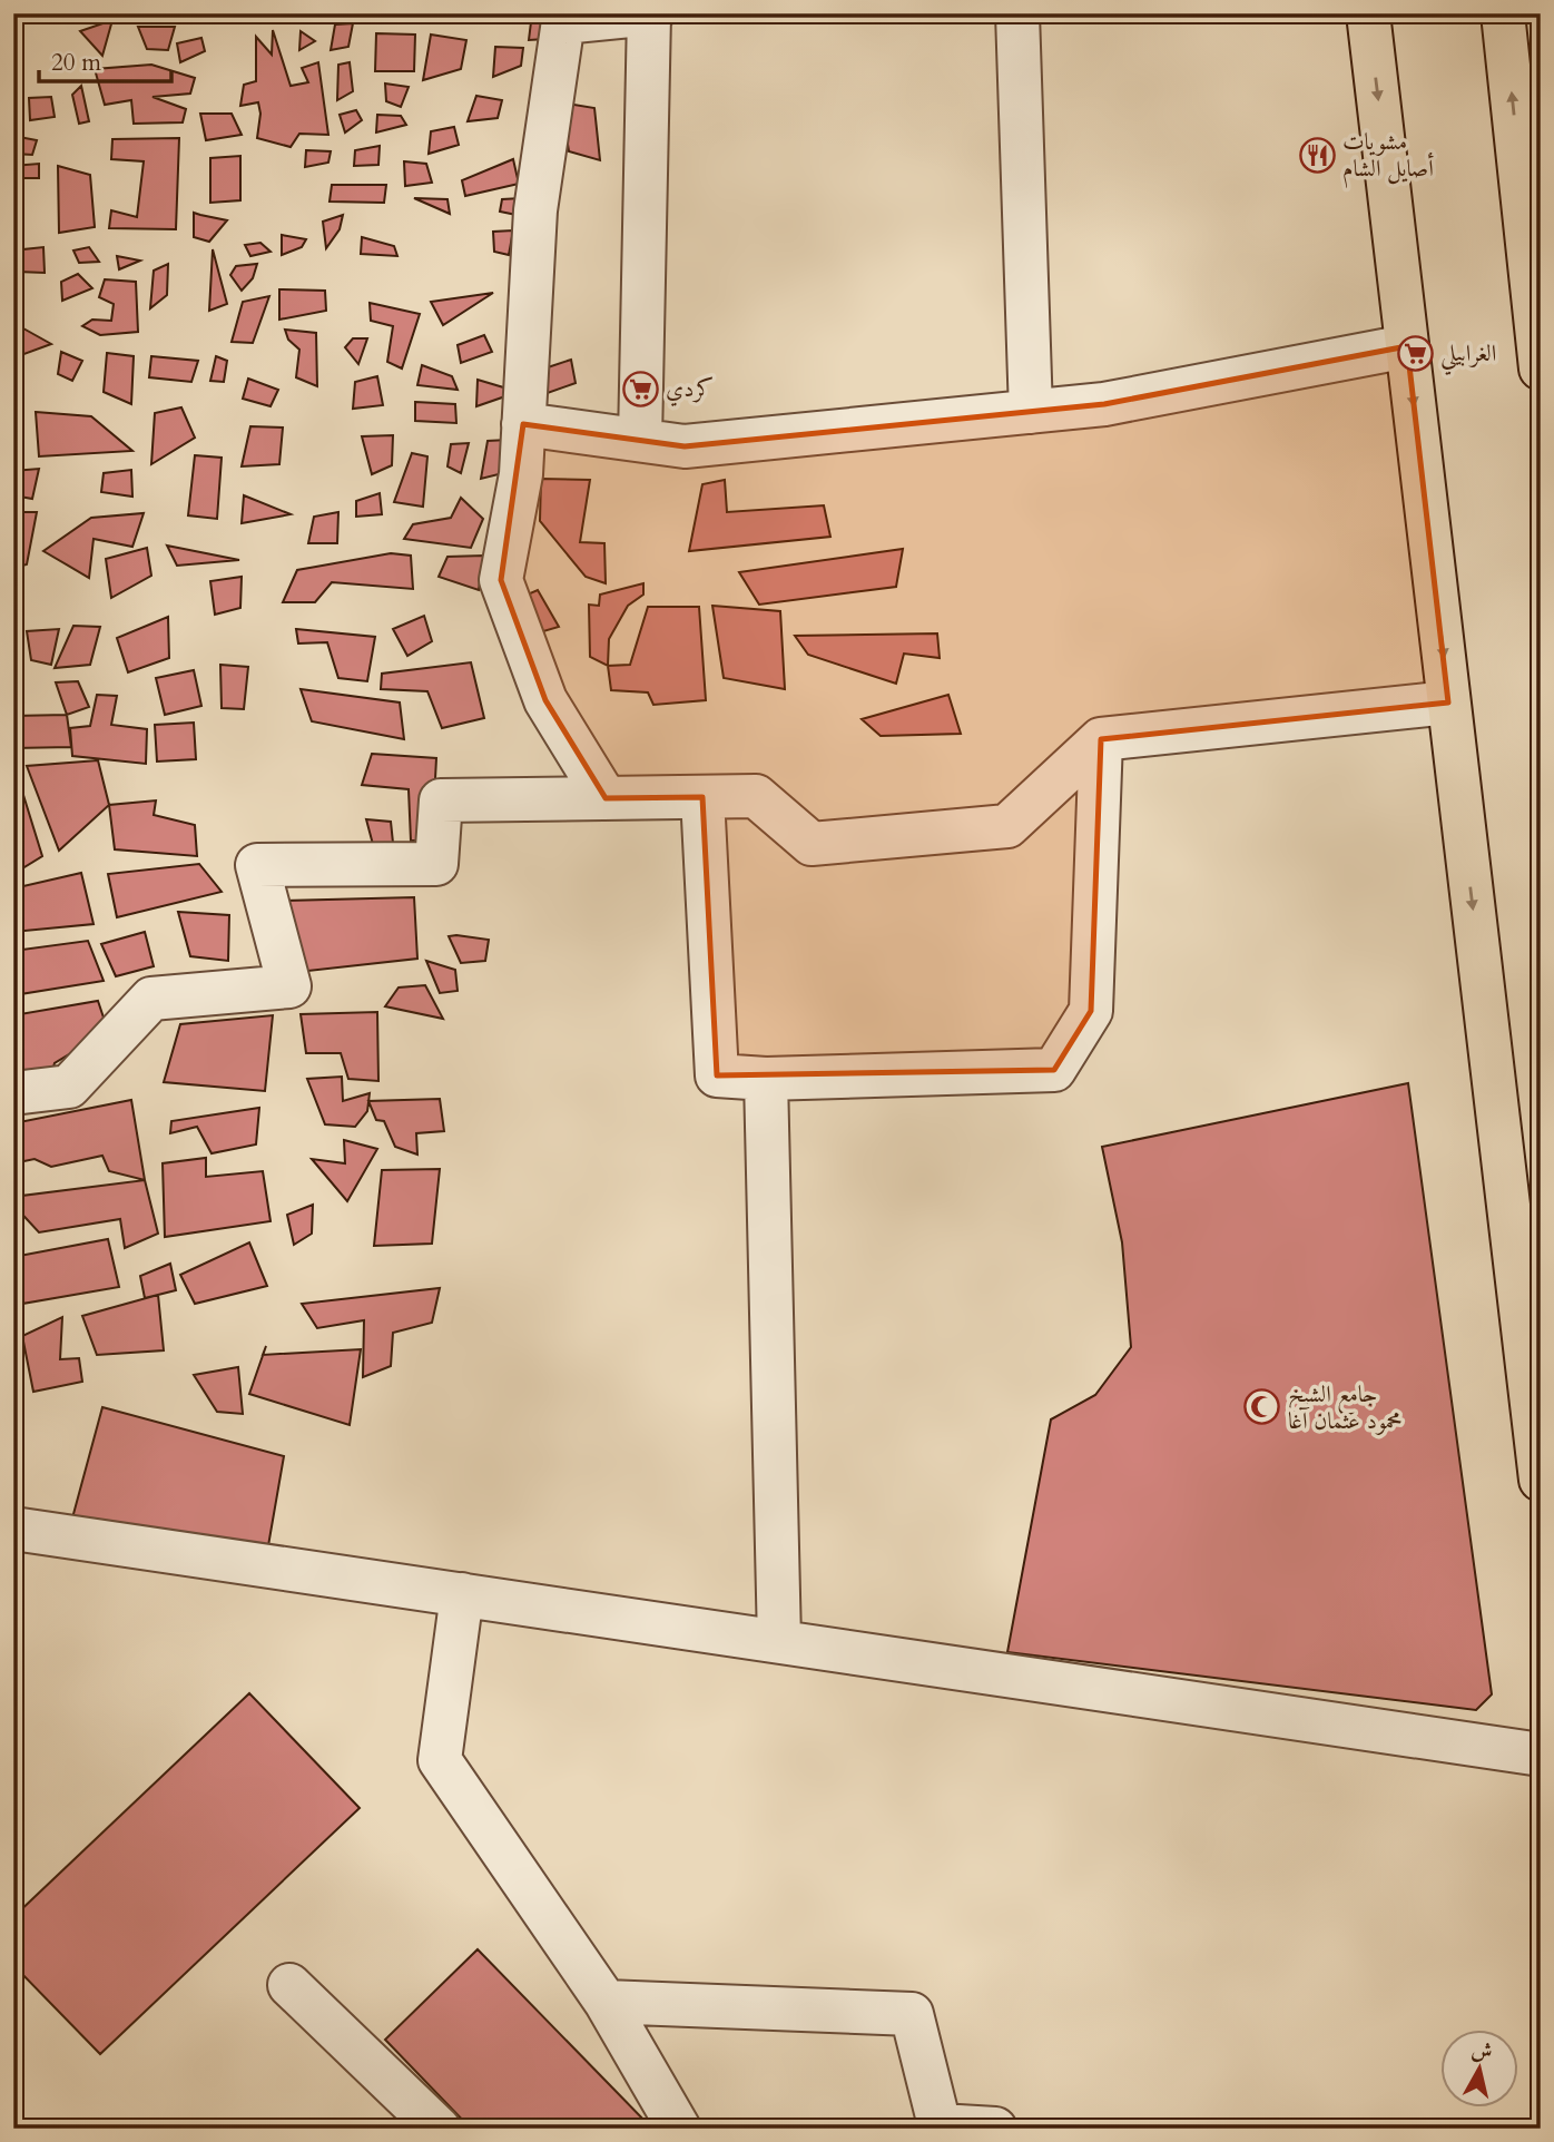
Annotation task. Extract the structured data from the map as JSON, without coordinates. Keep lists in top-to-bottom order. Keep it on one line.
{"places":{"restaurant":["مشويات أصايل الشام"],"supermarket":["الغرابيلي","كردي"],"mosque":["جامع الشيخ محمود عثمان آغا"]},"scale_bar":"20 m","north":"top"}
